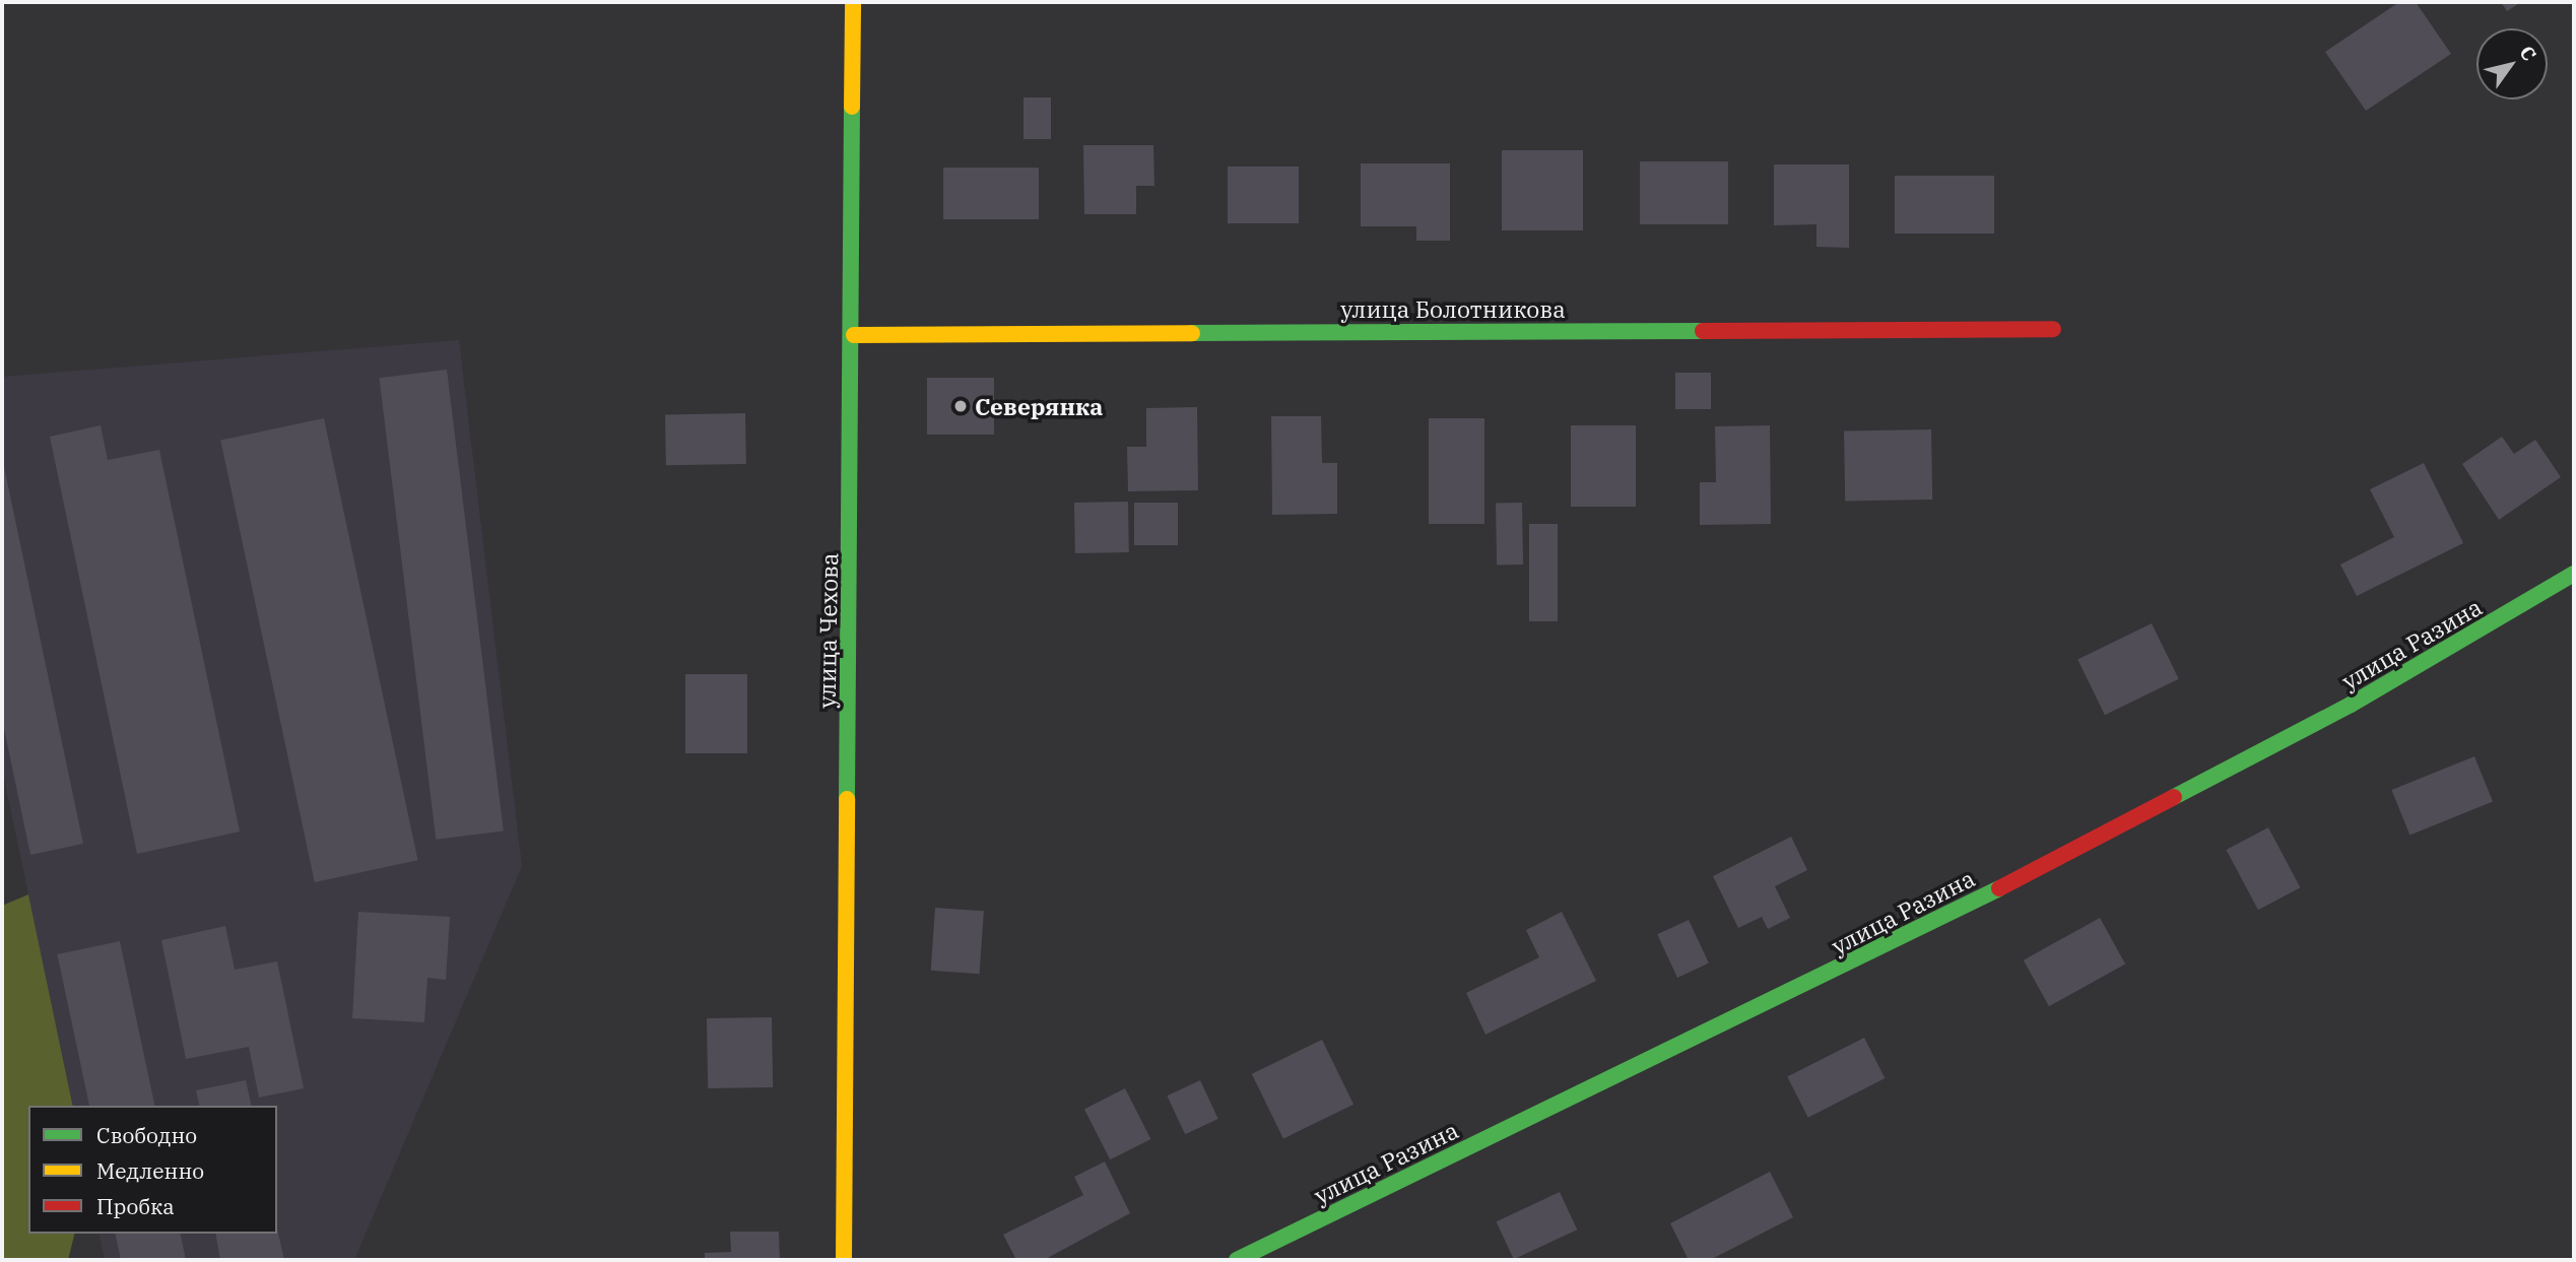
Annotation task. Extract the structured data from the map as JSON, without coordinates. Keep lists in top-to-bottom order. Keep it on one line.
{"streets":{"street":["улица Болотникова","улица Чехова","улица Разина"]},"crossings":[["улица Болотникова","улица Чехова"]],"places":["Северянка"],"legend":["Свободно","Медленно","Пробка"],"north":"top right"}
